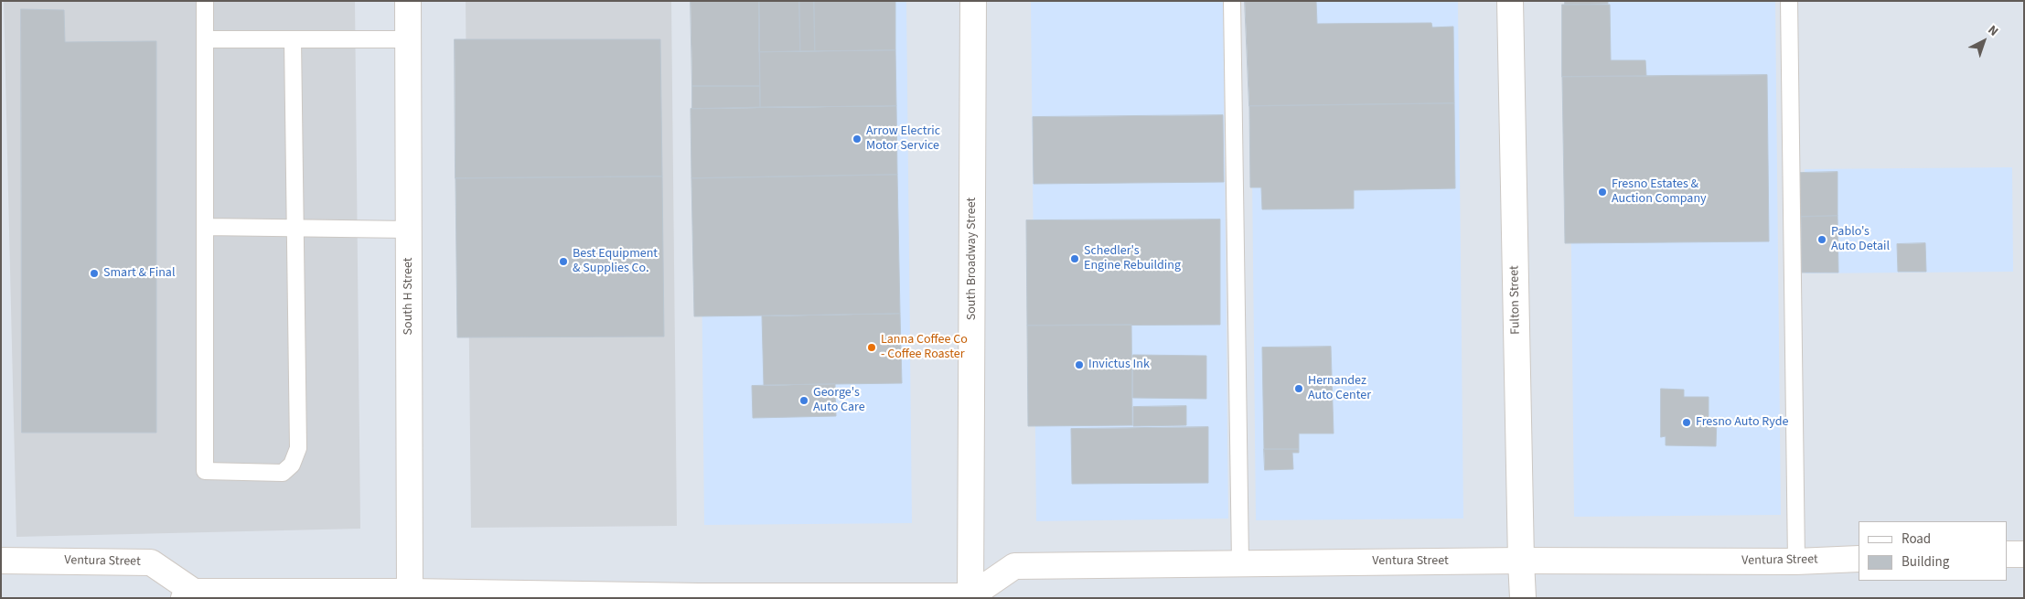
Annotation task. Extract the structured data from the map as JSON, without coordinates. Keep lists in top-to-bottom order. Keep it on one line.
{"streets":{"main road":["South Broadway Street","South H Street","Fulton Street","Ventura Street"]},"crossings":[["South Broadway Street","Ventura Street"],["South H Street","Ventura Street"],["Fulton Street","Ventura Street"]],"places":["Arrow Electric Motor Service","Fresno Estates & Auction Company","Pablo's Auto Detail","Schedler's Engine Rebuilding","Best Equipment & Supplies Co.","Smart & Final","Lanna Coffee Co - Coffee Roaster","Invictus Ink","Hernandez Auto Center","George's Auto Care","Fresno Auto Ryde"],"legend":["Road","Building"],"north":"top right"}
